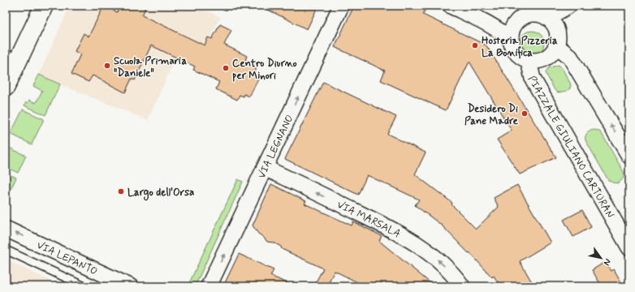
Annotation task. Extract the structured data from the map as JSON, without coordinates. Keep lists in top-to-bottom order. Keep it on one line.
{"streets":{"street":["VIA LEGNANO","PIAZZALE GIULIANO CARTURAN","VIA MARSALA","VIA LEPANTO"]},"crossings":[["VIA LEGNANO","VIA MARSALA"]],"one_way":["VIA LEGNANO","VIA MARSALA","VIA LEPANTO"],"places":["Hosteria Pizzeria La Bonifica","Scuola Primaria \"Daniele\"","Centro Diurno per Minori","Desidero Di Pane Madre","Largo dell'Orsa"],"north":"bottom right"}
